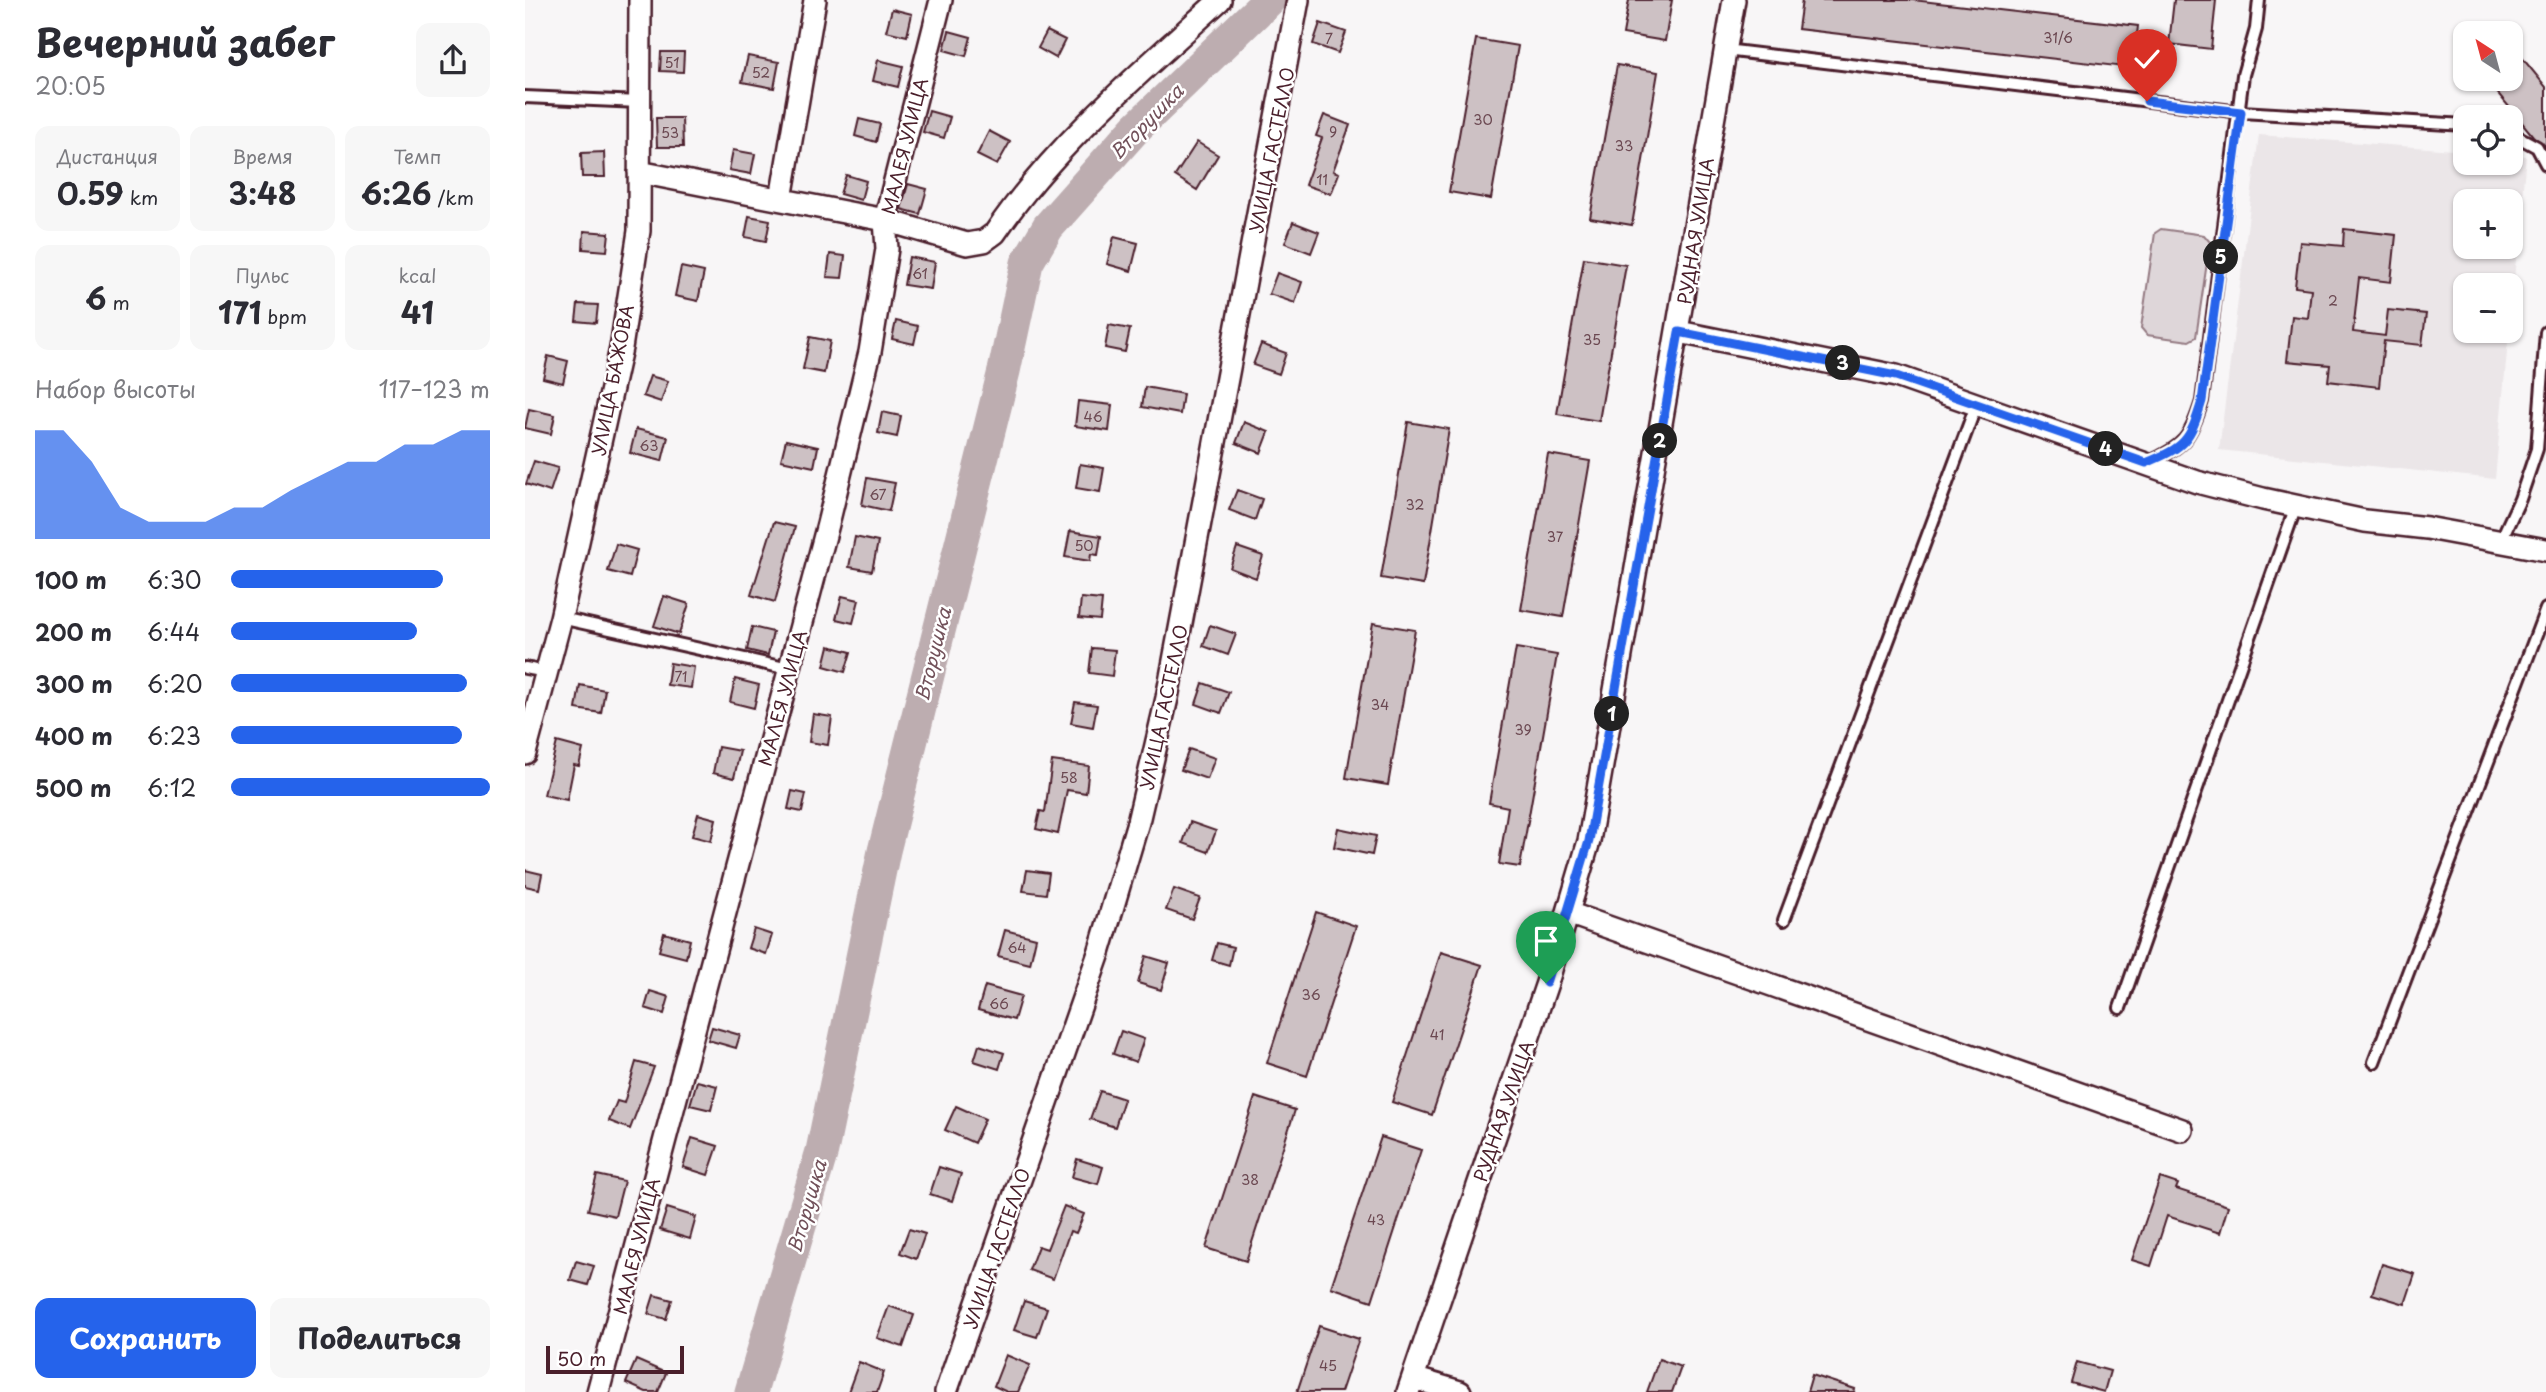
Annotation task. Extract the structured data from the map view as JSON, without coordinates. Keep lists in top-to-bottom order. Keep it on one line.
{"streets":{"street":["МАЛЕЯ УЛИЦА","УЛИЦА ГАСТЕЛЛО","РУДНАЯ УЛИЦА","УЛИЦА БАЖОВА"]},"water":["Вторушка"],"house_numbers":["31/6","7","51","52","30","9","53","33","11","61","2","35","46","63","67","32","37","50","71","34","39","58","64","36","66","41","38","43","45"],"scale_bar":"50 m","north":"top left","page":{"heading":["Вечерний забег","20:05"],"map_buttons":["+","−"],"stats":[["Дистанция","0.59 km"],["Время","3:48"],["Темп","6:26 /km"],["6 m"],["Пульс","171 bpm"],["kcal","41"]],"pins":["5","3","2","4","1"],"chart":["Набор высоты","117–123 m"],"list":[{"name":"100 m","note":"6:30"},{"name":"200 m","note":"6:44"},{"name":"300 m","note":"6:20"},{"name":"400 m","note":"6:23"},{"name":"500 m","note":"6:12"}],"buttons":["Сохранить","Поделиться"],"scale":"50 m"}}
